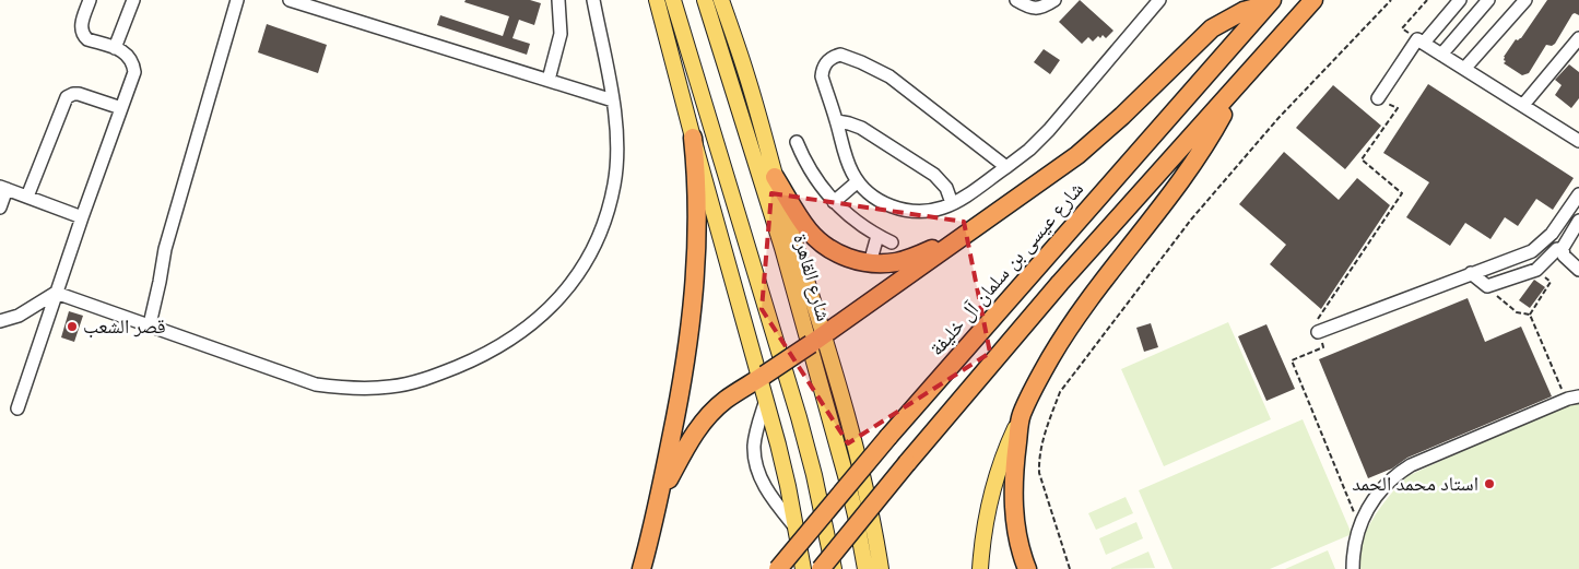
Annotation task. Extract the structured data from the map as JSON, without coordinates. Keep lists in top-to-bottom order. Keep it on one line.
{"streets":{"highway":["شارع عيسى بن سلمان آل خليفة"],"main road":["شارع القاهرة"]},"places":["قصر الشعب","استاد محمد الحمد"]}
